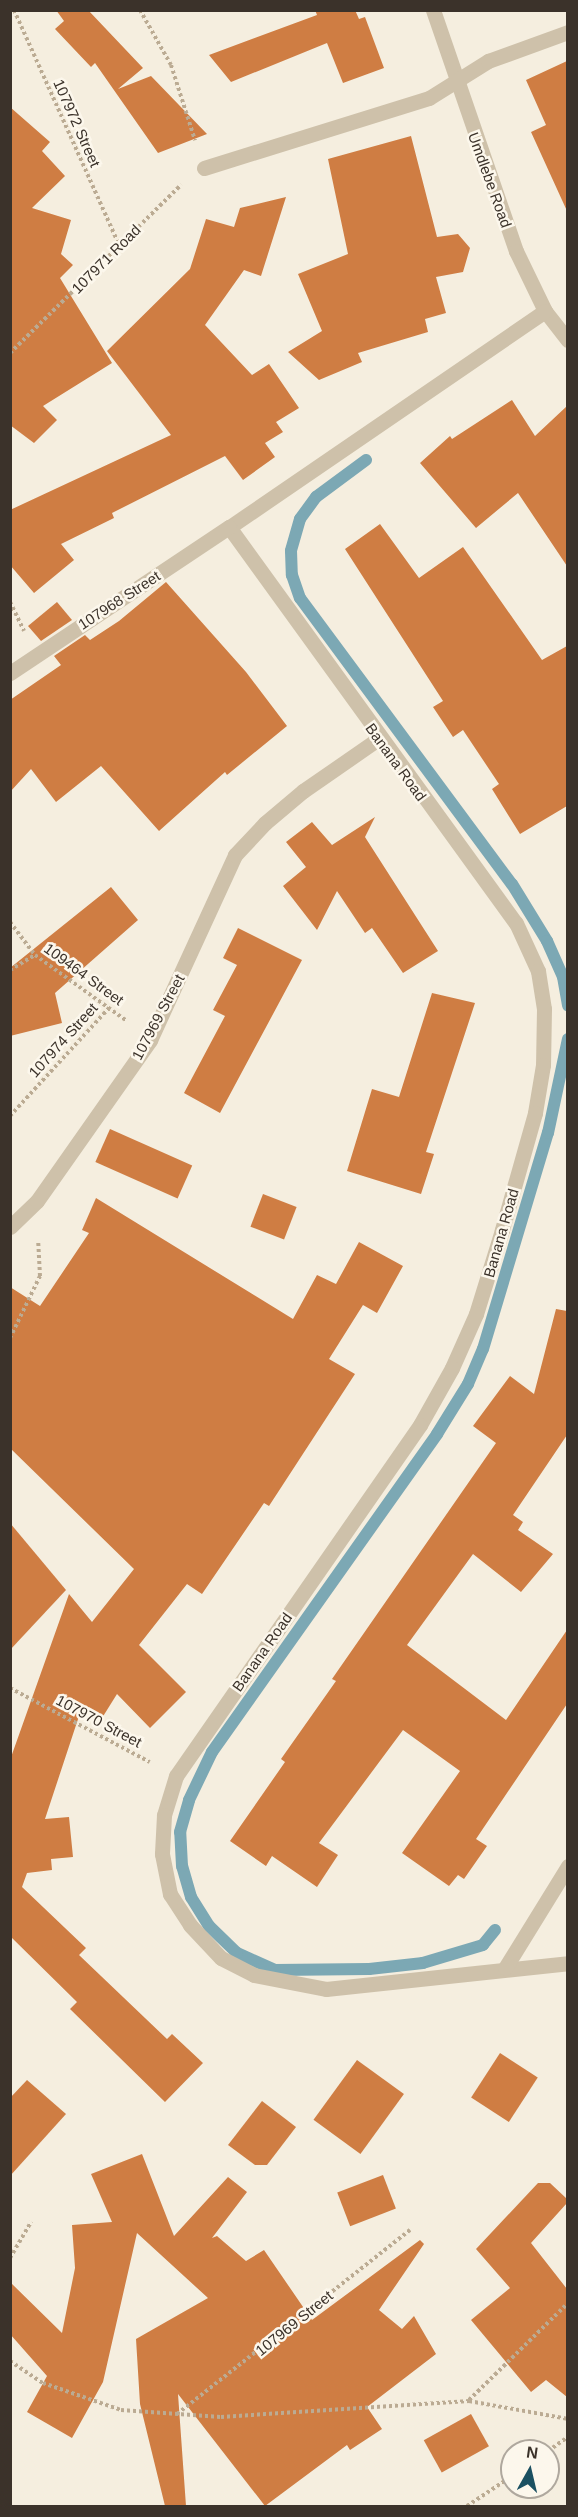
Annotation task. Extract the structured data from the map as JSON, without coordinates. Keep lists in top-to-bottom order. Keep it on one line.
{"streets":{"street":["Umdlebe Road","107968 Street","Banana Road","107969 Street"],"path":["107972 Street","107971 Road","109464 Street","107974 Street","107970 Street"]},"crossings":[["107972 Street","107971 Road"],["107968 Street","Banana Road"],["Banana Road","107969 Street"],["Banana Road","107970 Street"],["109464 Street","107969 Street"],["109464 Street","107974 Street"]],"north":"top"}
